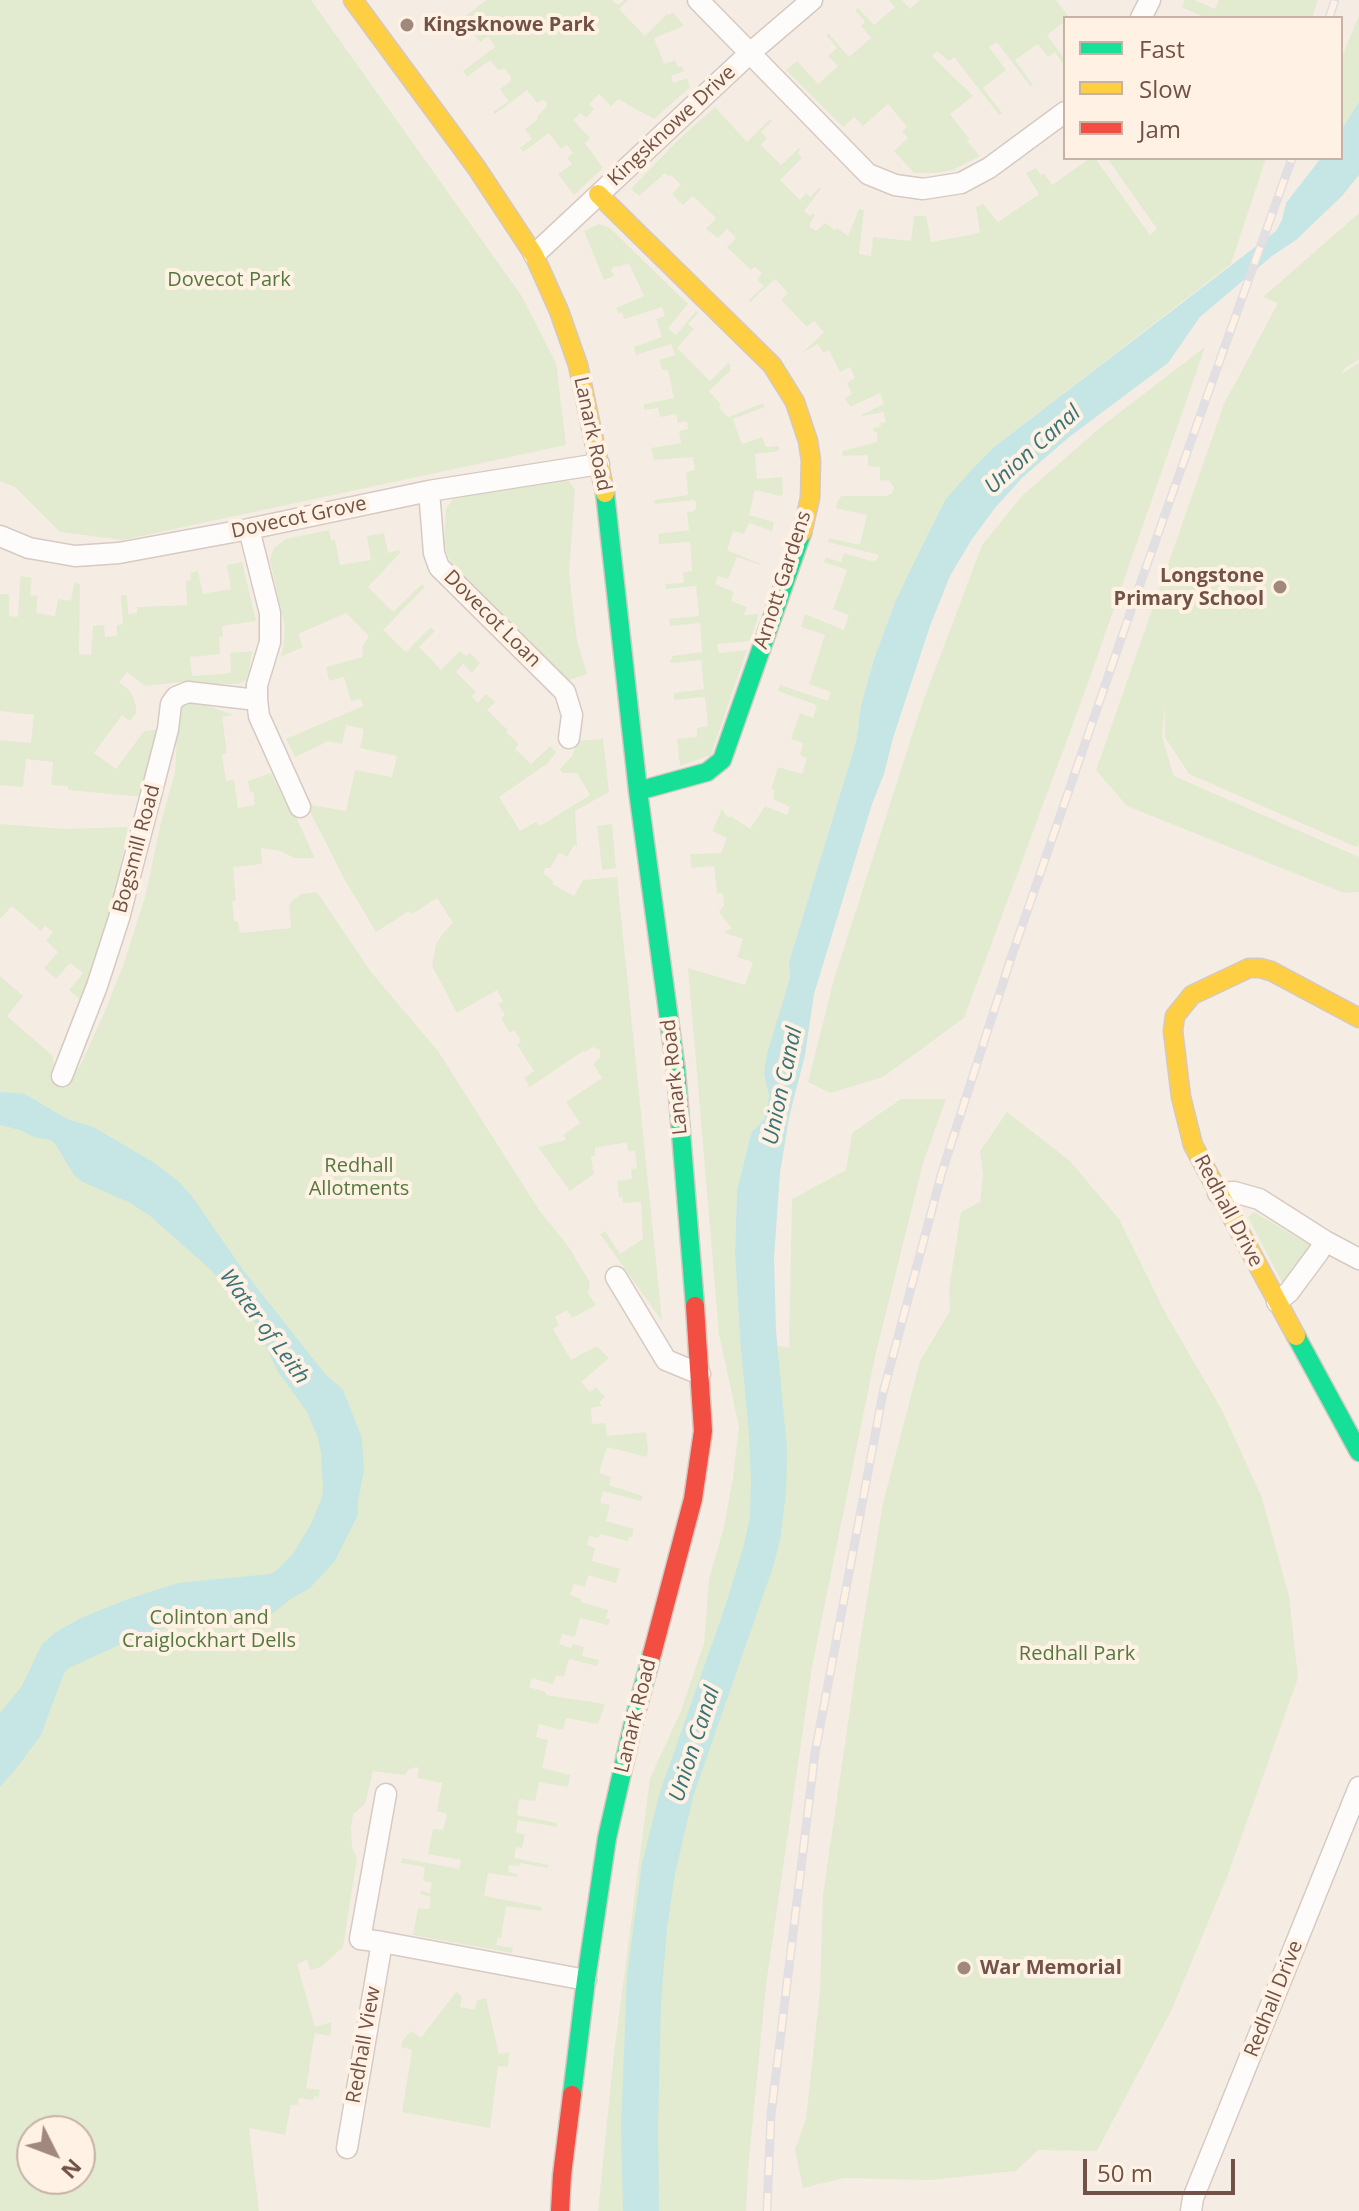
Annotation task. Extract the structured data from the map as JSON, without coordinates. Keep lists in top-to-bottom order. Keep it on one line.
{"streets":{"main road":["Lanark Road","Arnott Gardens","Redhall Drive"],"street":["Kingsknowe Drive","Dovecot Grove","Dovecot Loan","Bogsmill Road","Redhall View"]},"crossings":[["Kingsknowe Drive","Lanark Road"],["Kingsknowe Drive","Arnott Gardens"],["Lanark Road","Dovecot Grove"],["Lanark Road","Arnott Gardens"],["Dovecot Grove","Dovecot Loan"]],"water":["Union Canal","Water of Leith"],"parks":["Dovecot Park","Redhall Allotments","Colinton and Craiglockhart Dells","Redhall Park"],"places":["Kingsknowe Park","Longstone Primary School","War Memorial"],"legend":["Fast","Slow","Jam"],"scale_bar":"50 m","north":"bottom right"}
